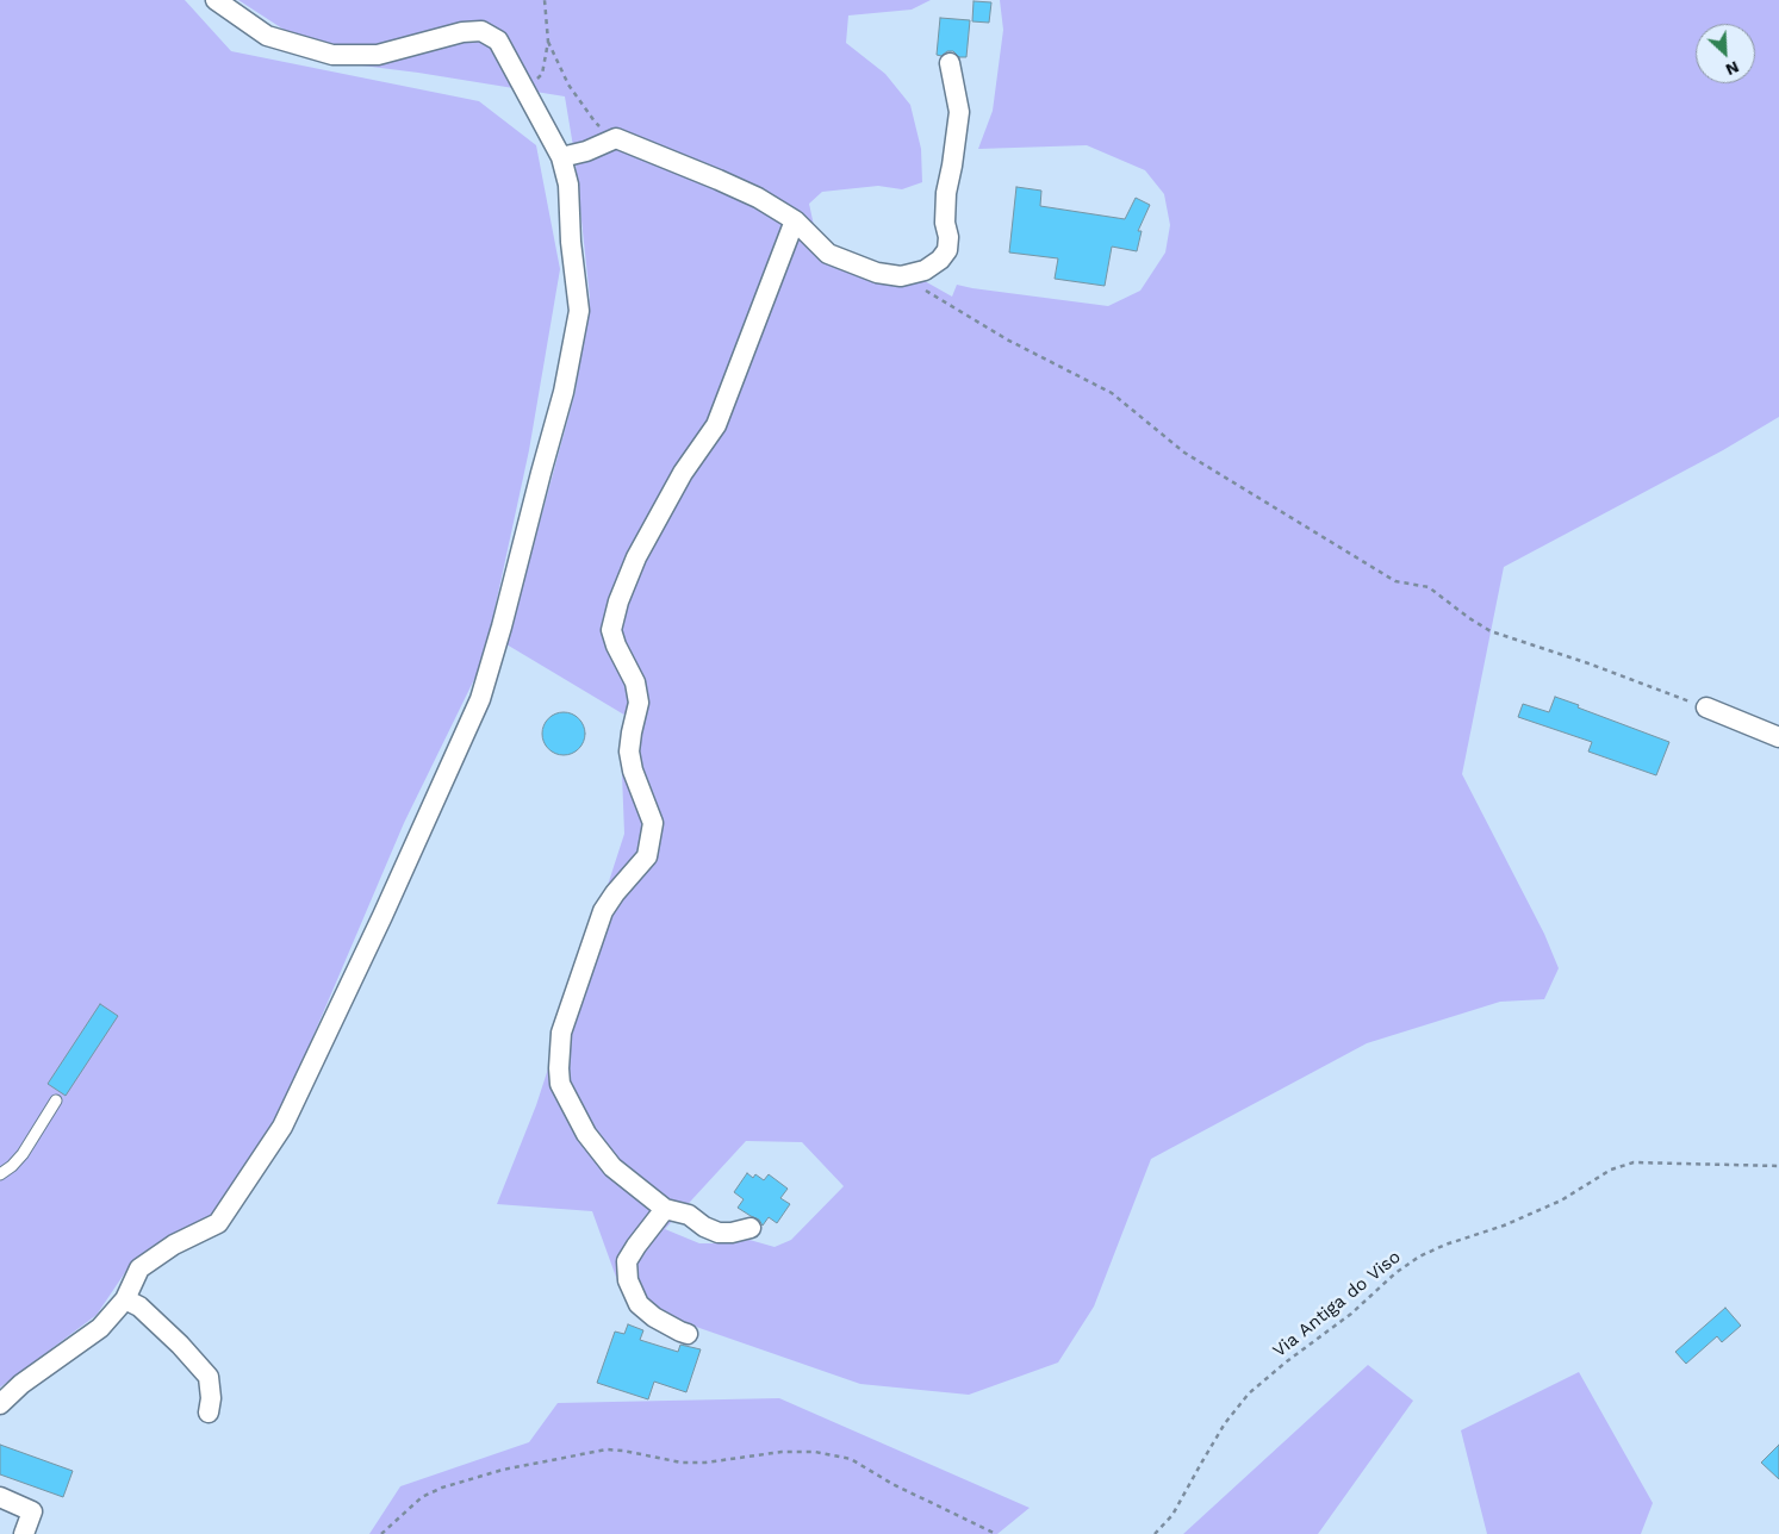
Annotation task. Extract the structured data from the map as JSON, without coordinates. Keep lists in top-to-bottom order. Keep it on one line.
{"streets":{"path":["Via Antiga do Viso"]},"north":"bottom right"}
